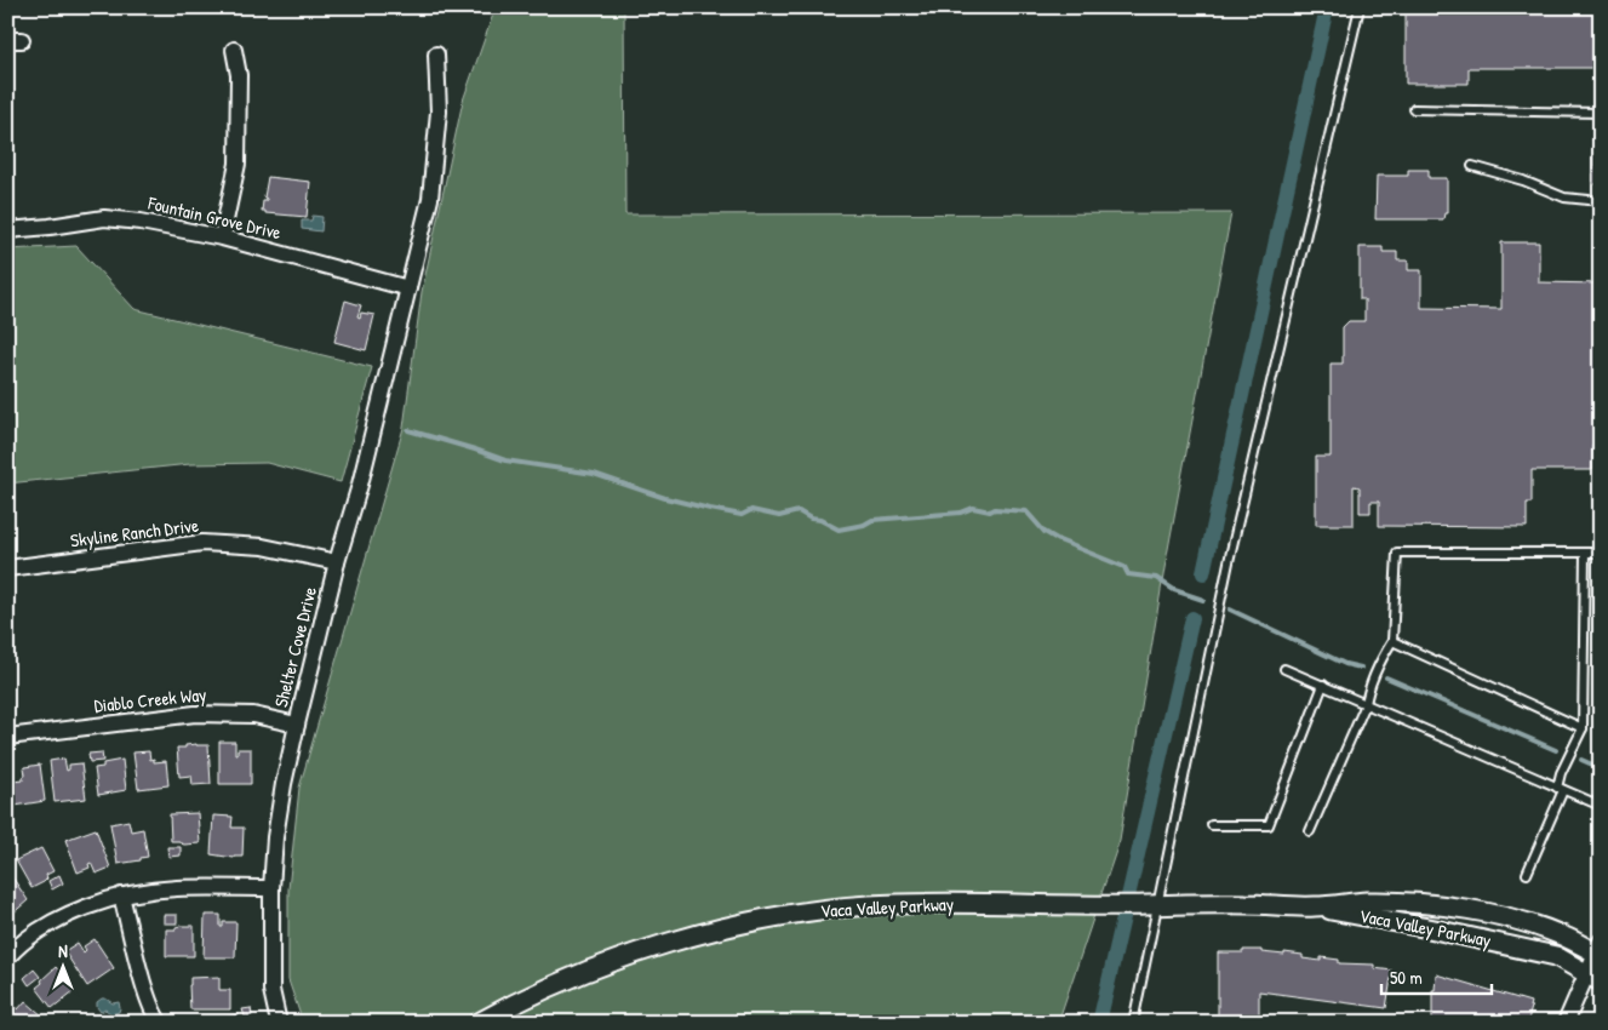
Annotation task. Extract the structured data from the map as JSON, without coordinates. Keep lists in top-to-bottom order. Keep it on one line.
{"streets":{"street":["Fountain Grove Drive","Skyline Ranch Drive","Shelter Cove Drive","Diablo Creek Way","Vaca Valley Parkway"]},"crossings":[["Fountain Grove Drive","Shelter Cove Drive"],["Skyline Ranch Drive","Shelter Cove Drive"],["Shelter Cove Drive","Diablo Creek Way"]],"scale_bar":"50 m","north":"top"}
